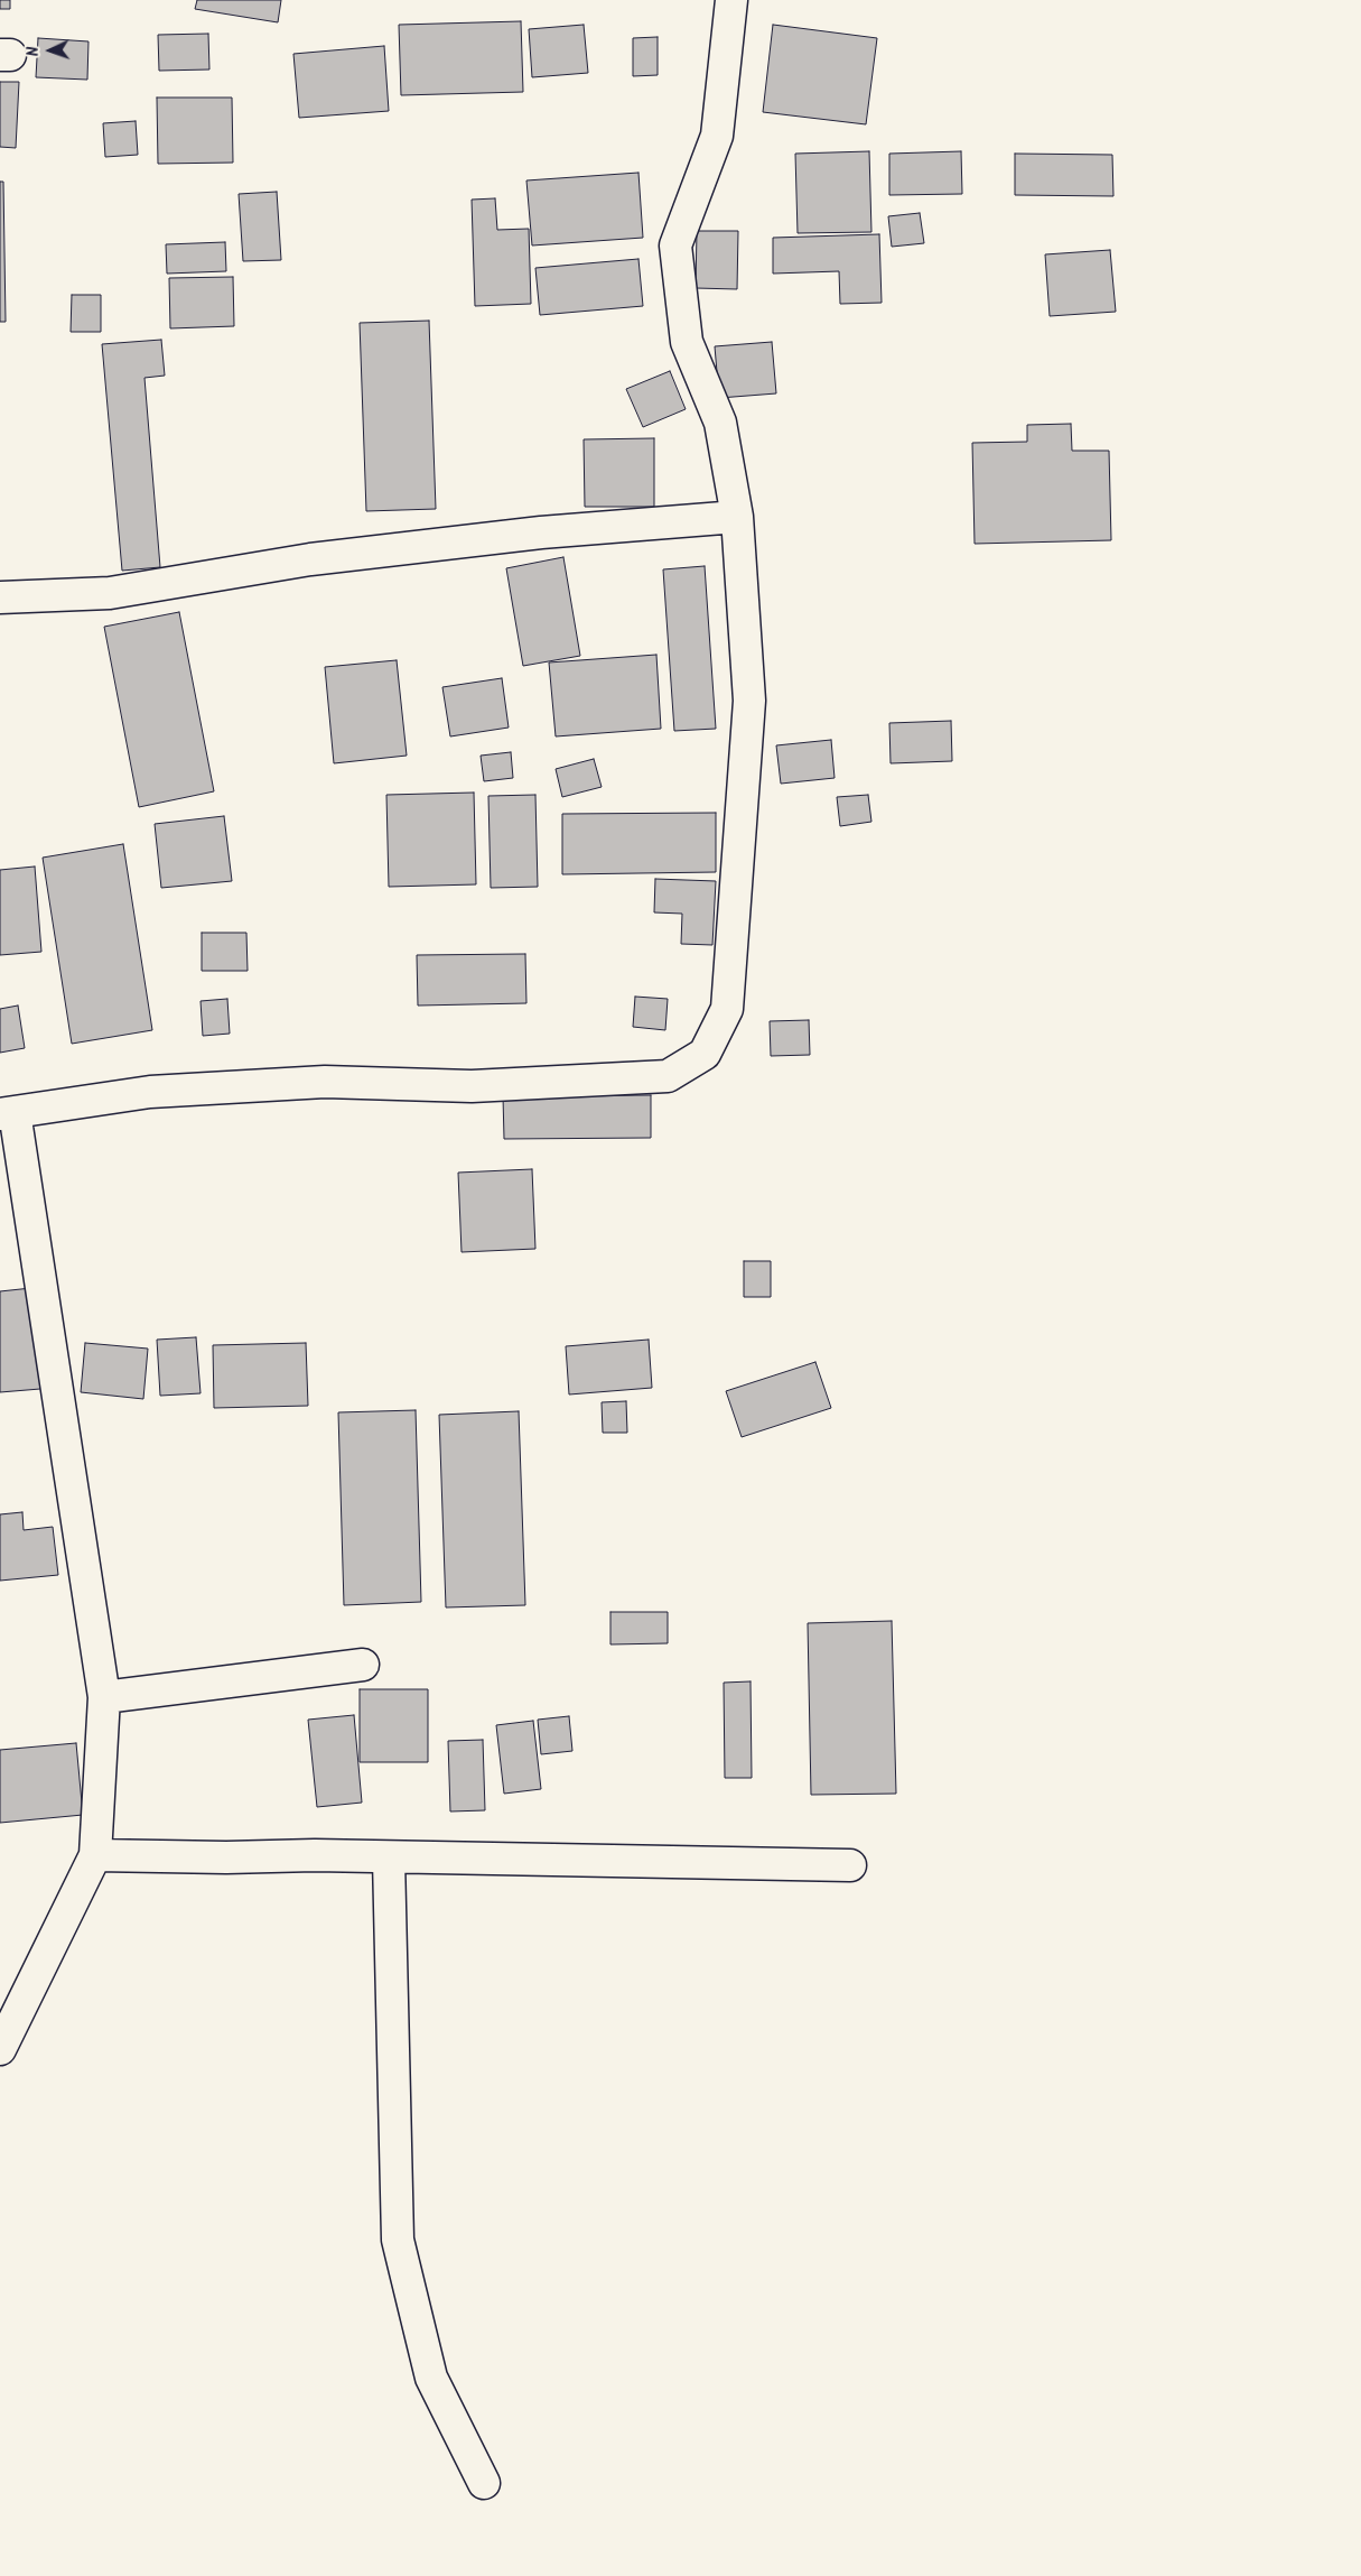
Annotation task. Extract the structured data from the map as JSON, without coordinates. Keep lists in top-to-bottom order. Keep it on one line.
{"north":"left"}
